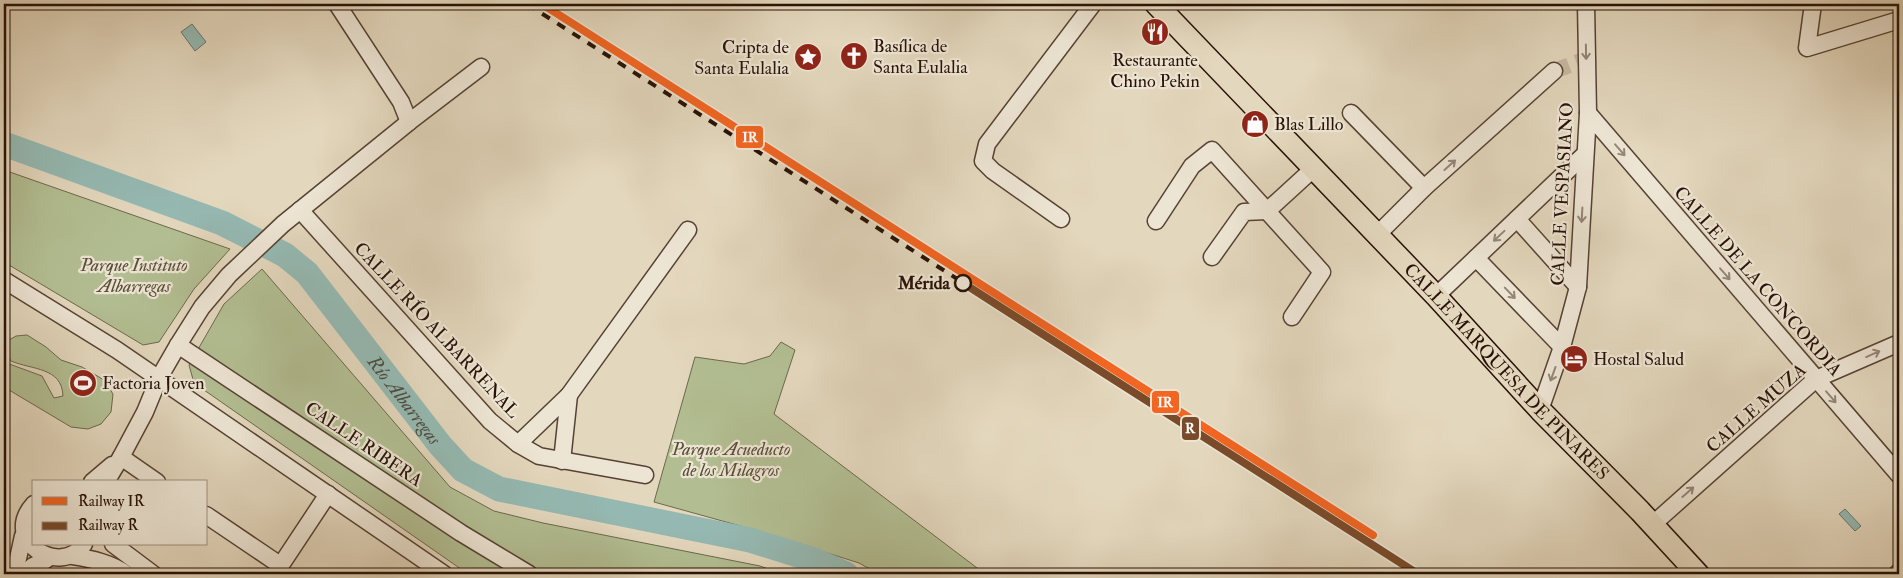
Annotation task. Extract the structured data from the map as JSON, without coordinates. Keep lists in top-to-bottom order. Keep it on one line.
{"streets":{"main road":["CALLE MARQUESA DE PINARES"],"street":["CALLE VESPASIANO","CALLE DE LA CONCORDIA","CALLE RÍO ALBARRENAL","CALLE MUZA","CALLE RIBERA"]},"crossings":[["CALLE VESPASIANO","CALLE DE LA CONCORDIA"],["CALLE VESPASIANO","CALLE MARQUESA DE PINARES"],["CALLE DE LA CONCORDIA","CALLE MUZA"],["CALLE MARQUESA DE PINARES","CALLE MUZA"]],"one_way":["CALLE VESPASIANO","CALLE DE LA CONCORDIA","CALLE MUZA"],"water":["Río Albarregas"],"parks":["Parque Instituto Albarregas","Parque Acueducto de los Milagros"],"places":{"restaurant":["Restaurante Chino Pekin"],"church":["Basílica de Santa Eulalia"],"place":["Cripta de Santa Eulalia"],"shop":["Blas Lillo"],"other":["Mérida"],"hotel":["Hostal Salud"],"sports":["Factoria Joven"]},"lines":["rail line IR","rail line R"],"legend":["Railway IR","Railway R"]}
